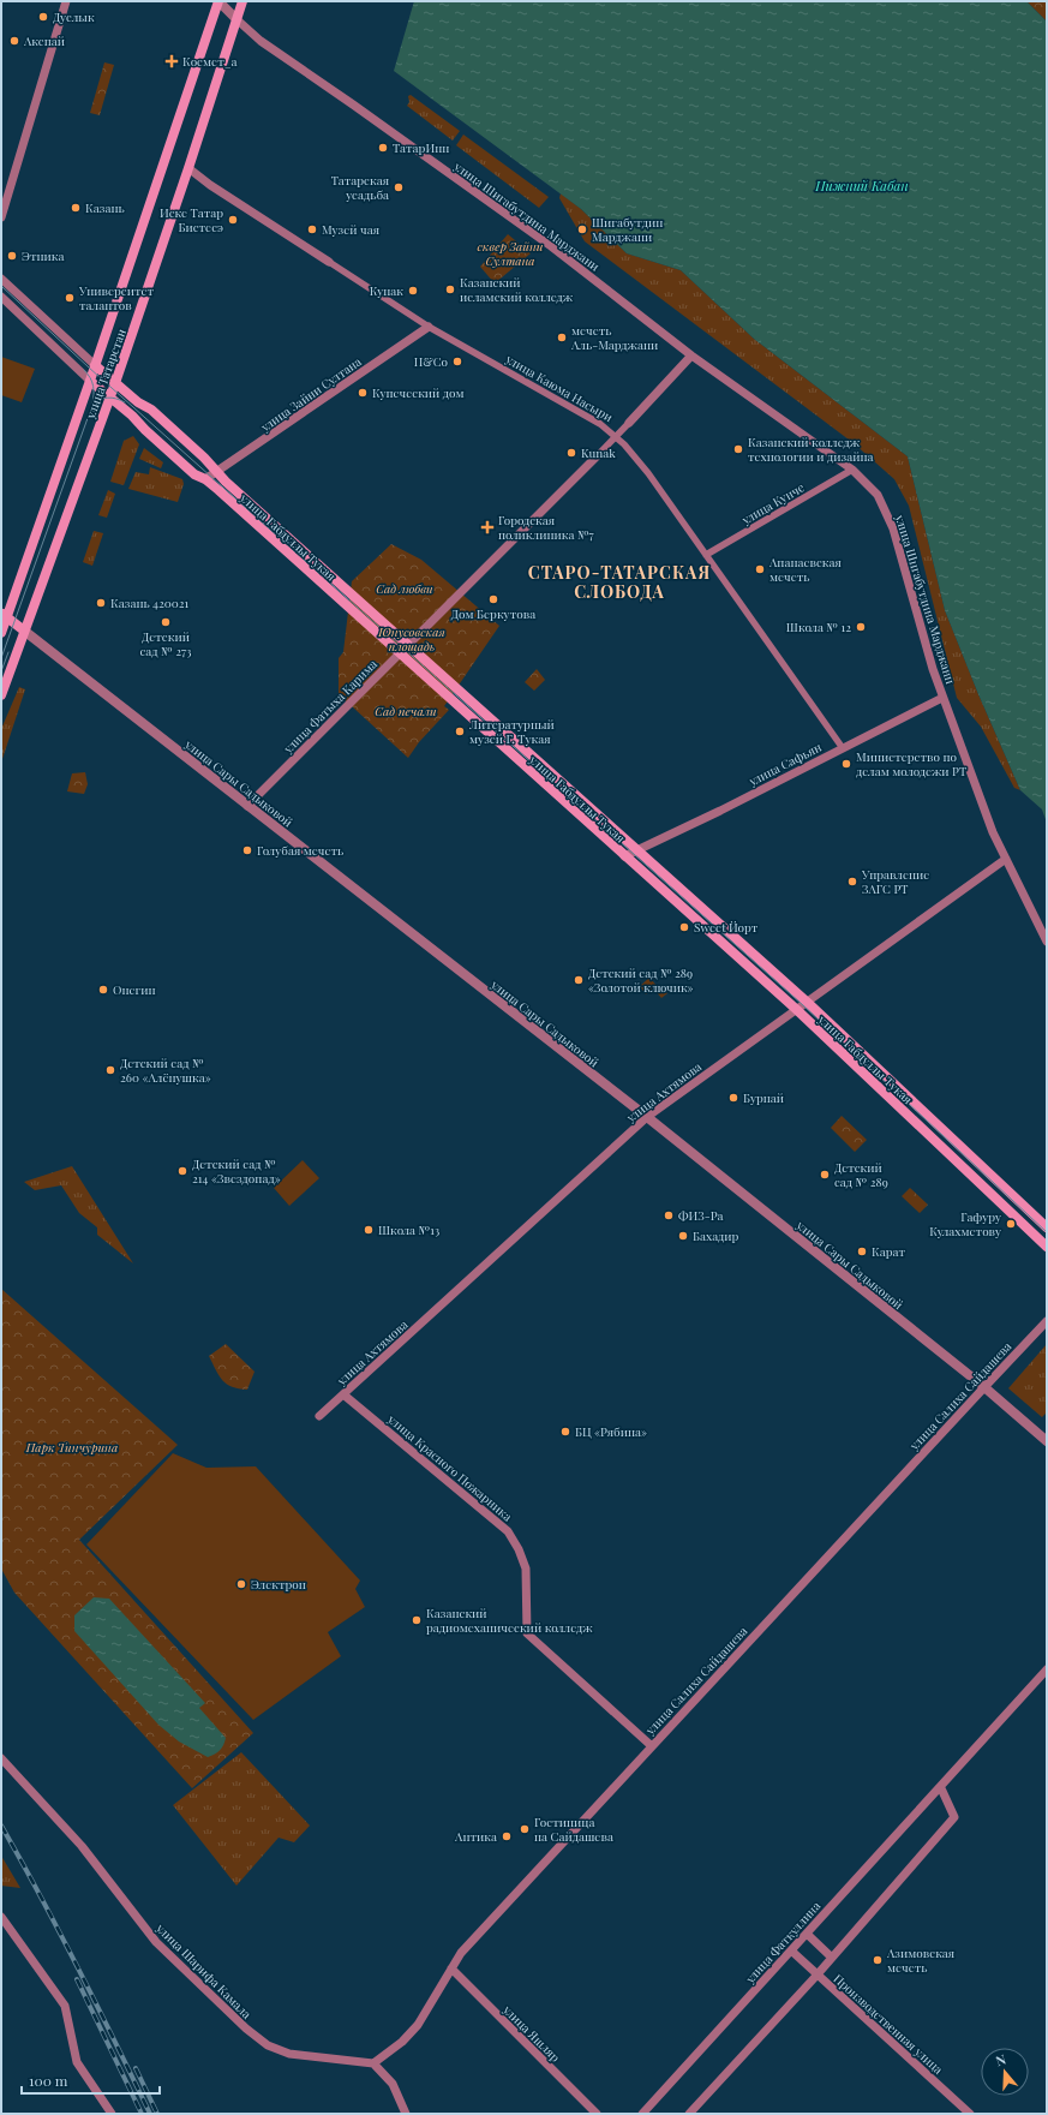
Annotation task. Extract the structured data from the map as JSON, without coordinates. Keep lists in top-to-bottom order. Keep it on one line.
{"streets":{"main road":["улица Татарстан","улица Габдуллы Тукая"],"street":["улица Шигабутдина Марджани","улица Каюма Насыри","улица Зайни Султана","улица Кунче","улица Фатыха Карима","улица Сафьян","улица Сары Садыковой","улица Ахтямова","улица Салиха Сайдашева","улица Красного Пожарника","улица Фаткуллина","улица Шарифа Камала","Производственная улица","улица Яшляр"]},"crossings":[["улица Шигабутдина Марджани","улица Татарстан"],["улица Шигабутдина Марджани","улица Кунче"],["улица Шигабутдина Марджани","улица Фатыха Карима"],["улица Шигабутдина Марджани","улица Сафьян"],["улица Шигабутдина Марджани","улица Ахтямова"],["улица Татарстан","улица Каюма Насыри"],["улица Татарстан","улица Габдуллы Тукая"],["улица Татарстан","улица Сары Садыковой"],["улица Каюма Насыри","улица Зайни Султана"],["улица Каюма Насыри","улица Кунче"],["улица Каюма Насыри","улица Фатыха Карима"],["улица Каюма Насыри","улица Сафьян"],["улица Зайни Султана","улица Габдуллы Тукая"],["улица Габдуллы Тукая","улица Фатыха Карима"],["улица Габдуллы Тукая","улица Сафьян"],["улица Габдуллы Тукая","улица Ахтямова"],["улица Фатыха Карима","улица Сары Садыковой"],["улица Сары Садыковой","улица Ахтямова"],["улица Сары Садыковой","улица Салиха Сайдашева"],["улица Ахтямова","улица Красного Пожарника"],["улица Салиха Сайдашева","улица Красного Пожарника"],["улица Салиха Сайдашева","улица Шарифа Камала"],["улица Салиха Сайдашева","улица Яшляр"],["улица Фаткуллина","Производственная улица"]],"districts":["СТАРО-ТАТАРСКАЯ СЛОБОДА"],"water":["Нижний Кабан"],"parks":["сквер Зайни Султана","Сад любви","Юнусовская площадь","Сад печали","Парк Тинчурина"],"places":{"other":["Дуслык","Акспай","ТатарИнн","Татарская усадьба","Казань","Иске Татар Бистесэ","Музей чая","Шигабутдин Марджани","Этника","Казанский исламский колледж","Кунак","Университет талантов","мечеть Аль-Марджани","H&Co","Купеческий дом","Казанский колледж технологии и дизайна","Kunak","Апанаевская мечеть","Дом Беркутова","Казань 420021","Детский сад № 273","Школа № 12","Литературный музей Г. Тукая","Министерство по делам молодежи РТ","Голубая мечеть","Управление ЗАГС РТ","Sweet Йорт","Детский сад № 289 «Золотой ключик»","Онегин","Детский сад № 260 «Алёнушка»","Бурнай","Детский сад № 214 «Звездопад»","Детский сад № 289","ФИЗ-Ра","Гафуру Кулахметову","Школа №13","Бахадир","Карат","БЦ «Рябина»","Электрон","Казанский радиомеханический колледж","Гостиница на Сайдашева","Антика","Азимовская мечеть"],"health":["Космет_а","Городская поликлиника №7"]},"scale_bar":"100 m","north":"top"}
